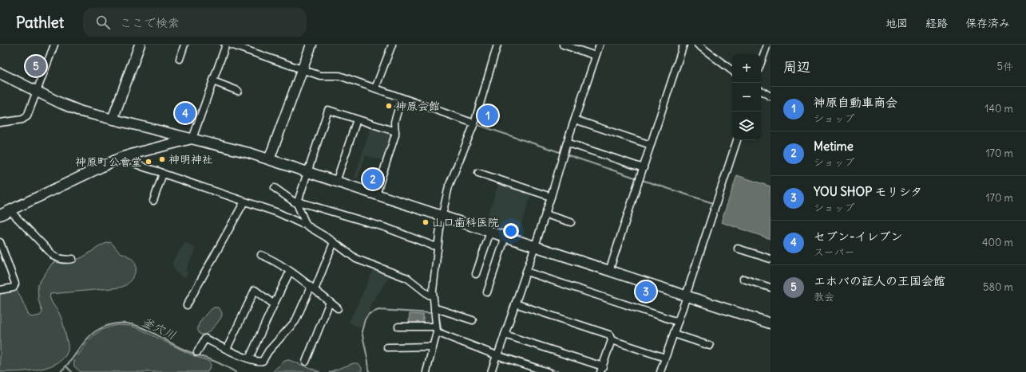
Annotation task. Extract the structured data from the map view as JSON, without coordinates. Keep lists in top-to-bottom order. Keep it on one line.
{"water":["釜穴川"],"places":["神原会館","神明神社","神原町公會堂","山口歯科医院"],"page":{"header":"Pathlet","search":"ここで検索","nav":["地図","経路","保存済み"],"heading":["周辺","5件"],"map_buttons":["+","−"],"pins":["5","4","1","2","3"],"list":[{"mark":"1","name":"神原自動車商会","note":"ショップ","value":"140 m"},{"mark":"2","name":"Metime","note":"ショップ","value":"170 m"},{"mark":"3","name":"YOU SHOP モリシタ","note":"ショップ","value":"170 m"},{"mark":"4","name":"セブン-イレブン","note":"スーパー","value":"400 m"},{"mark":"5","name":"エホバの証人の王国会館","note":"教会","value":"580 m"}]}}
